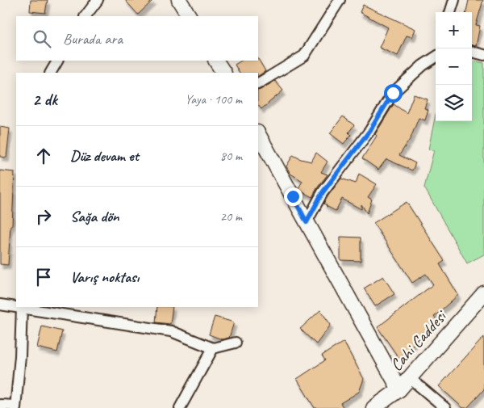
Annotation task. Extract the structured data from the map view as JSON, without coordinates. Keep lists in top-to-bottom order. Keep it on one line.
{"streets":{"street":["Cahi Caddesi"]},"page":{"map_buttons":["+","−"],"search":"Burada ara","heading":["2 dk","Yaya · 100 m"],"list":[["Düz devam et","80 m"],["Sağa dön","20 m"],"Varış noktası"]}}
